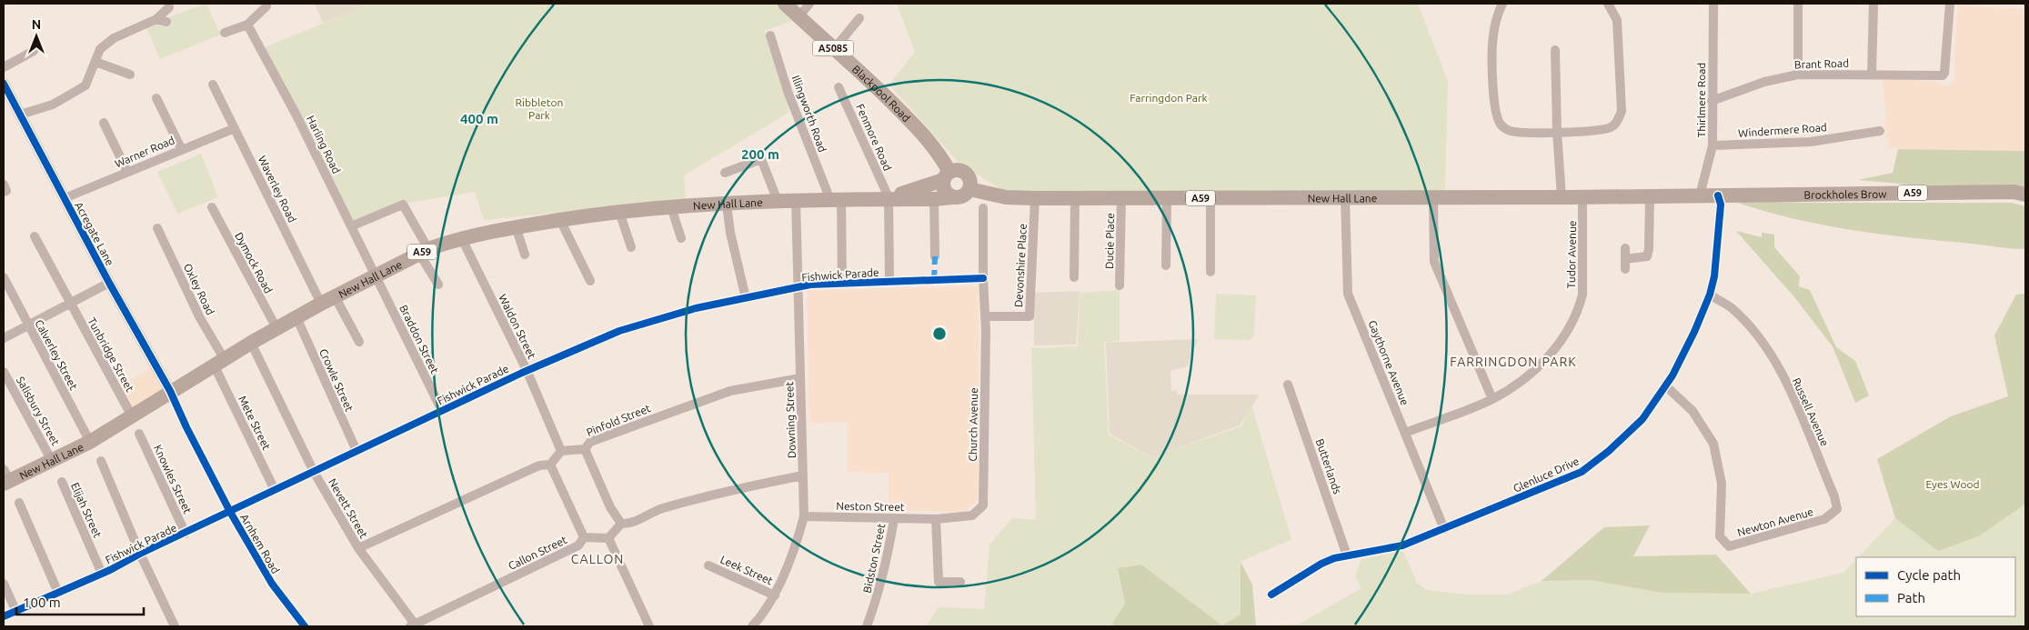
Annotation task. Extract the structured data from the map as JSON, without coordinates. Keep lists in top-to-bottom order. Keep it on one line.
{"streets":{"highway":["A5085","Blackpool Road","Brockholes Brow","A59","New Hall Lane"],"street":["Brant Road","Thirlmere Road","Illingworth Road","Windermere Road","Fenmore Road","Harling Road","Warner Road","Waverley Road","Acregate Lane","Ducie Place","Tudor Avenue","Dymock Road","Devonshire Place","Fishwick Parade","Oxley Road","Waldon Street","Braddon Street","Calverley Street","Tunbridge Street","Gaythorne Avenue","Crowle Street","Salisbury Street","Russell Avenue","Pinfold Street","Downing Street","Mete Street","Church Avenue","Butterlands","Glenluce Drive","Knowles Street","Neston Street","Nevett Street","Elijah Street","Newton Avenue","Arnhem Road","Callon Street","Bidston Street","Leek Street"]},"crossings":[["Brant Road","Thirlmere Road"],["Blackpool Road","A59"],["Blackpool Road","New Hall Lane"],["Thirlmere Road","Windermere Road"],["Thirlmere Road","New Hall Lane"],["Illingworth Road","New Hall Lane"],["Fenmore Road","New Hall Lane"],["Harling Road","New Hall Lane"],["Harling Road","Braddon Street"],["Warner Road","Waverley Road"],["Warner Road","Acregate Lane"],["Waverley Road","New Hall Lane"],["Brockholes Brow","New Hall Lane"],["Brockholes Brow","Glenluce Drive"],["A59","New Hall Lane"],["New Hall Lane","Acregate Lane"],["New Hall Lane","Ducie Place"],["New Hall Lane","Tudor Avenue"],["New Hall Lane","Dymock Road"],["New Hall Lane","Devonshire Place"],["New Hall Lane","Oxley Road"],["New Hall Lane","Waldon Street"],["New Hall Lane","Braddon Street"],["New Hall Lane","Calverley Street"],["New Hall Lane","Tunbridge Street"],["New Hall Lane","Gaythorne Avenue"],["New Hall Lane","Crowle Street"],["New Hall Lane","Salisbury Street"],["New Hall Lane","Downing Street"],["New Hall Lane","Mete Street"],["New Hall Lane","Glenluce Drive"],["New Hall Lane","Nevett Street"],["New Hall Lane","Arnhem Road"],["Acregate Lane","Arnhem Road"],["Tudor Avenue","Gaythorne Avenue"],["Devonshire Place","Church Avenue"],["Fishwick Parade","Waldon Street"],["Fishwick Parade","Braddon Street"],["Fishwick Parade","Crowle Street"],["Fishwick Parade","Downing Street"],["Fishwick Parade","Mete Street"],["Fishwick Parade","Church Avenue"],["Fishwick Parade","Knowles Street"],["Fishwick Parade","Nevett Street"],["Fishwick Parade","Elijah Street"],["Fishwick Parade","Arnhem Road"],["Oxley Road","Mete Street"],["Waldon Street","Pinfold Street"],["Gaythorne Avenue","Glenluce Drive"],["Russell Avenue","Glenluce Drive"],["Russell Avenue","Newton Avenue"],["Pinfold Street","Downing Street"],["Downing Street","Neston Street"],["Downing Street","Leek Street"],["Church Avenue","Neston Street"],["Butterlands","Glenluce Drive"],["Glenluce Drive","Newton Avenue"],["Neston Street","Bidston Street"],["Nevett Street","Callon Street"]],"districts":["FARRINGDON PARK","CALLON"],"parks":["Farringdon Park","Ribbleton Park","Eyes Wood"],"legend":["Cycle path","Path"],"scale_bar":"100 m","north":"top","rings":["400 m","200 m"]}
